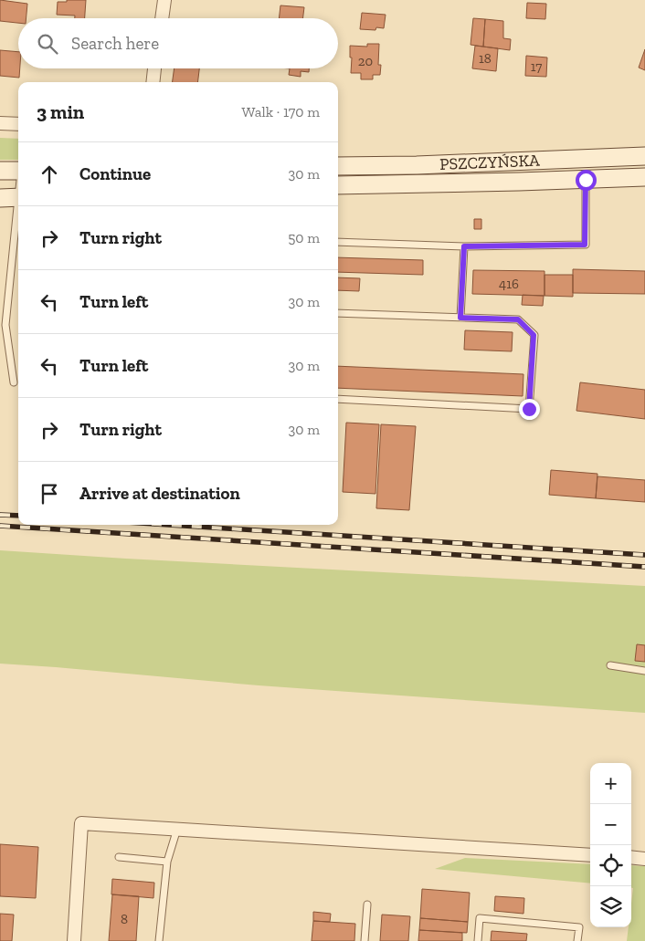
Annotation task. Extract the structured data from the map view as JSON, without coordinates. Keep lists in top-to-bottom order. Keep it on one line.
{"streets":{"main road":["PSZCZYŃSKA"]},"house_numbers":["18","20","17","416","8"],"page":{"search":"Search here","heading":["3 min","Walk · 170 m"],"list":[["Continue","30 m"],["Turn right","50 m"],["Turn left","30 m"],["Turn left","30 m"],["Turn right","30 m"],"Arrive at destination"],"map_buttons":["+","−"]}}
